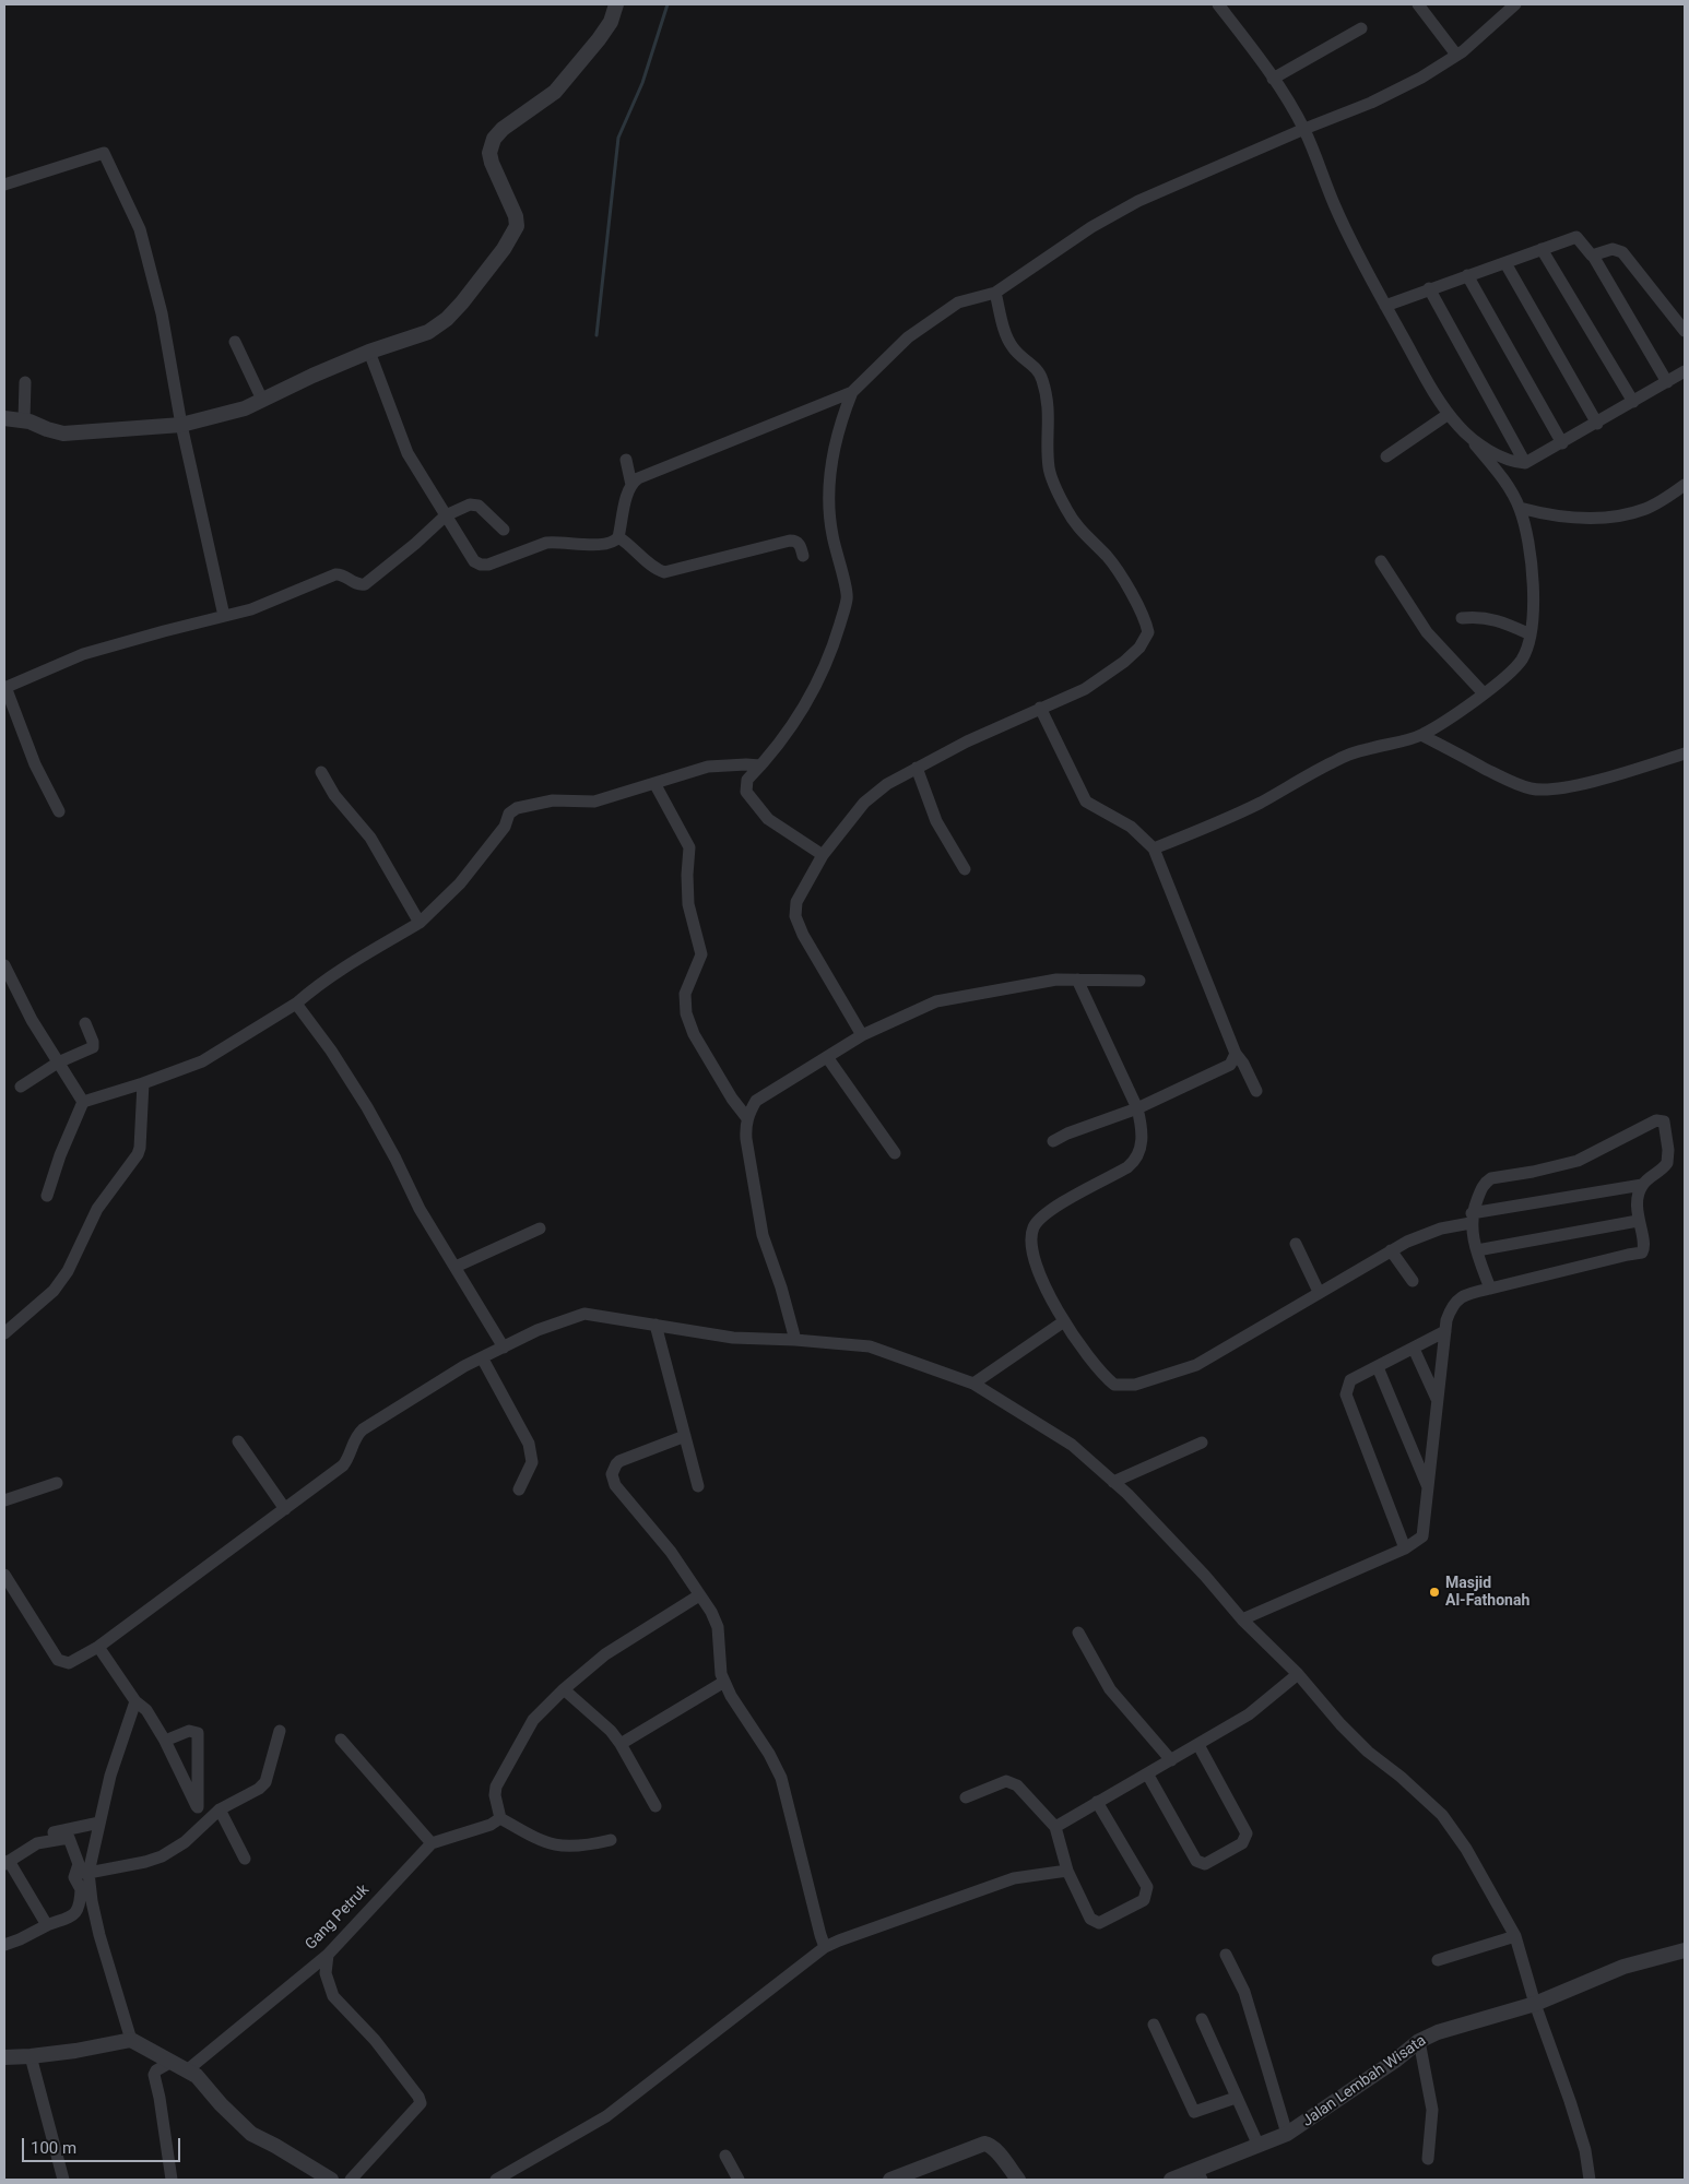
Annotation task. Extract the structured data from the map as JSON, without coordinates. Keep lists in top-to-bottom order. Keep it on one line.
{"streets":{"street":["Gang Petruk","Jalan Lembah Wisata"]},"places":["Masjid Al-Fathonah"],"scale_bar":"100 m"}
